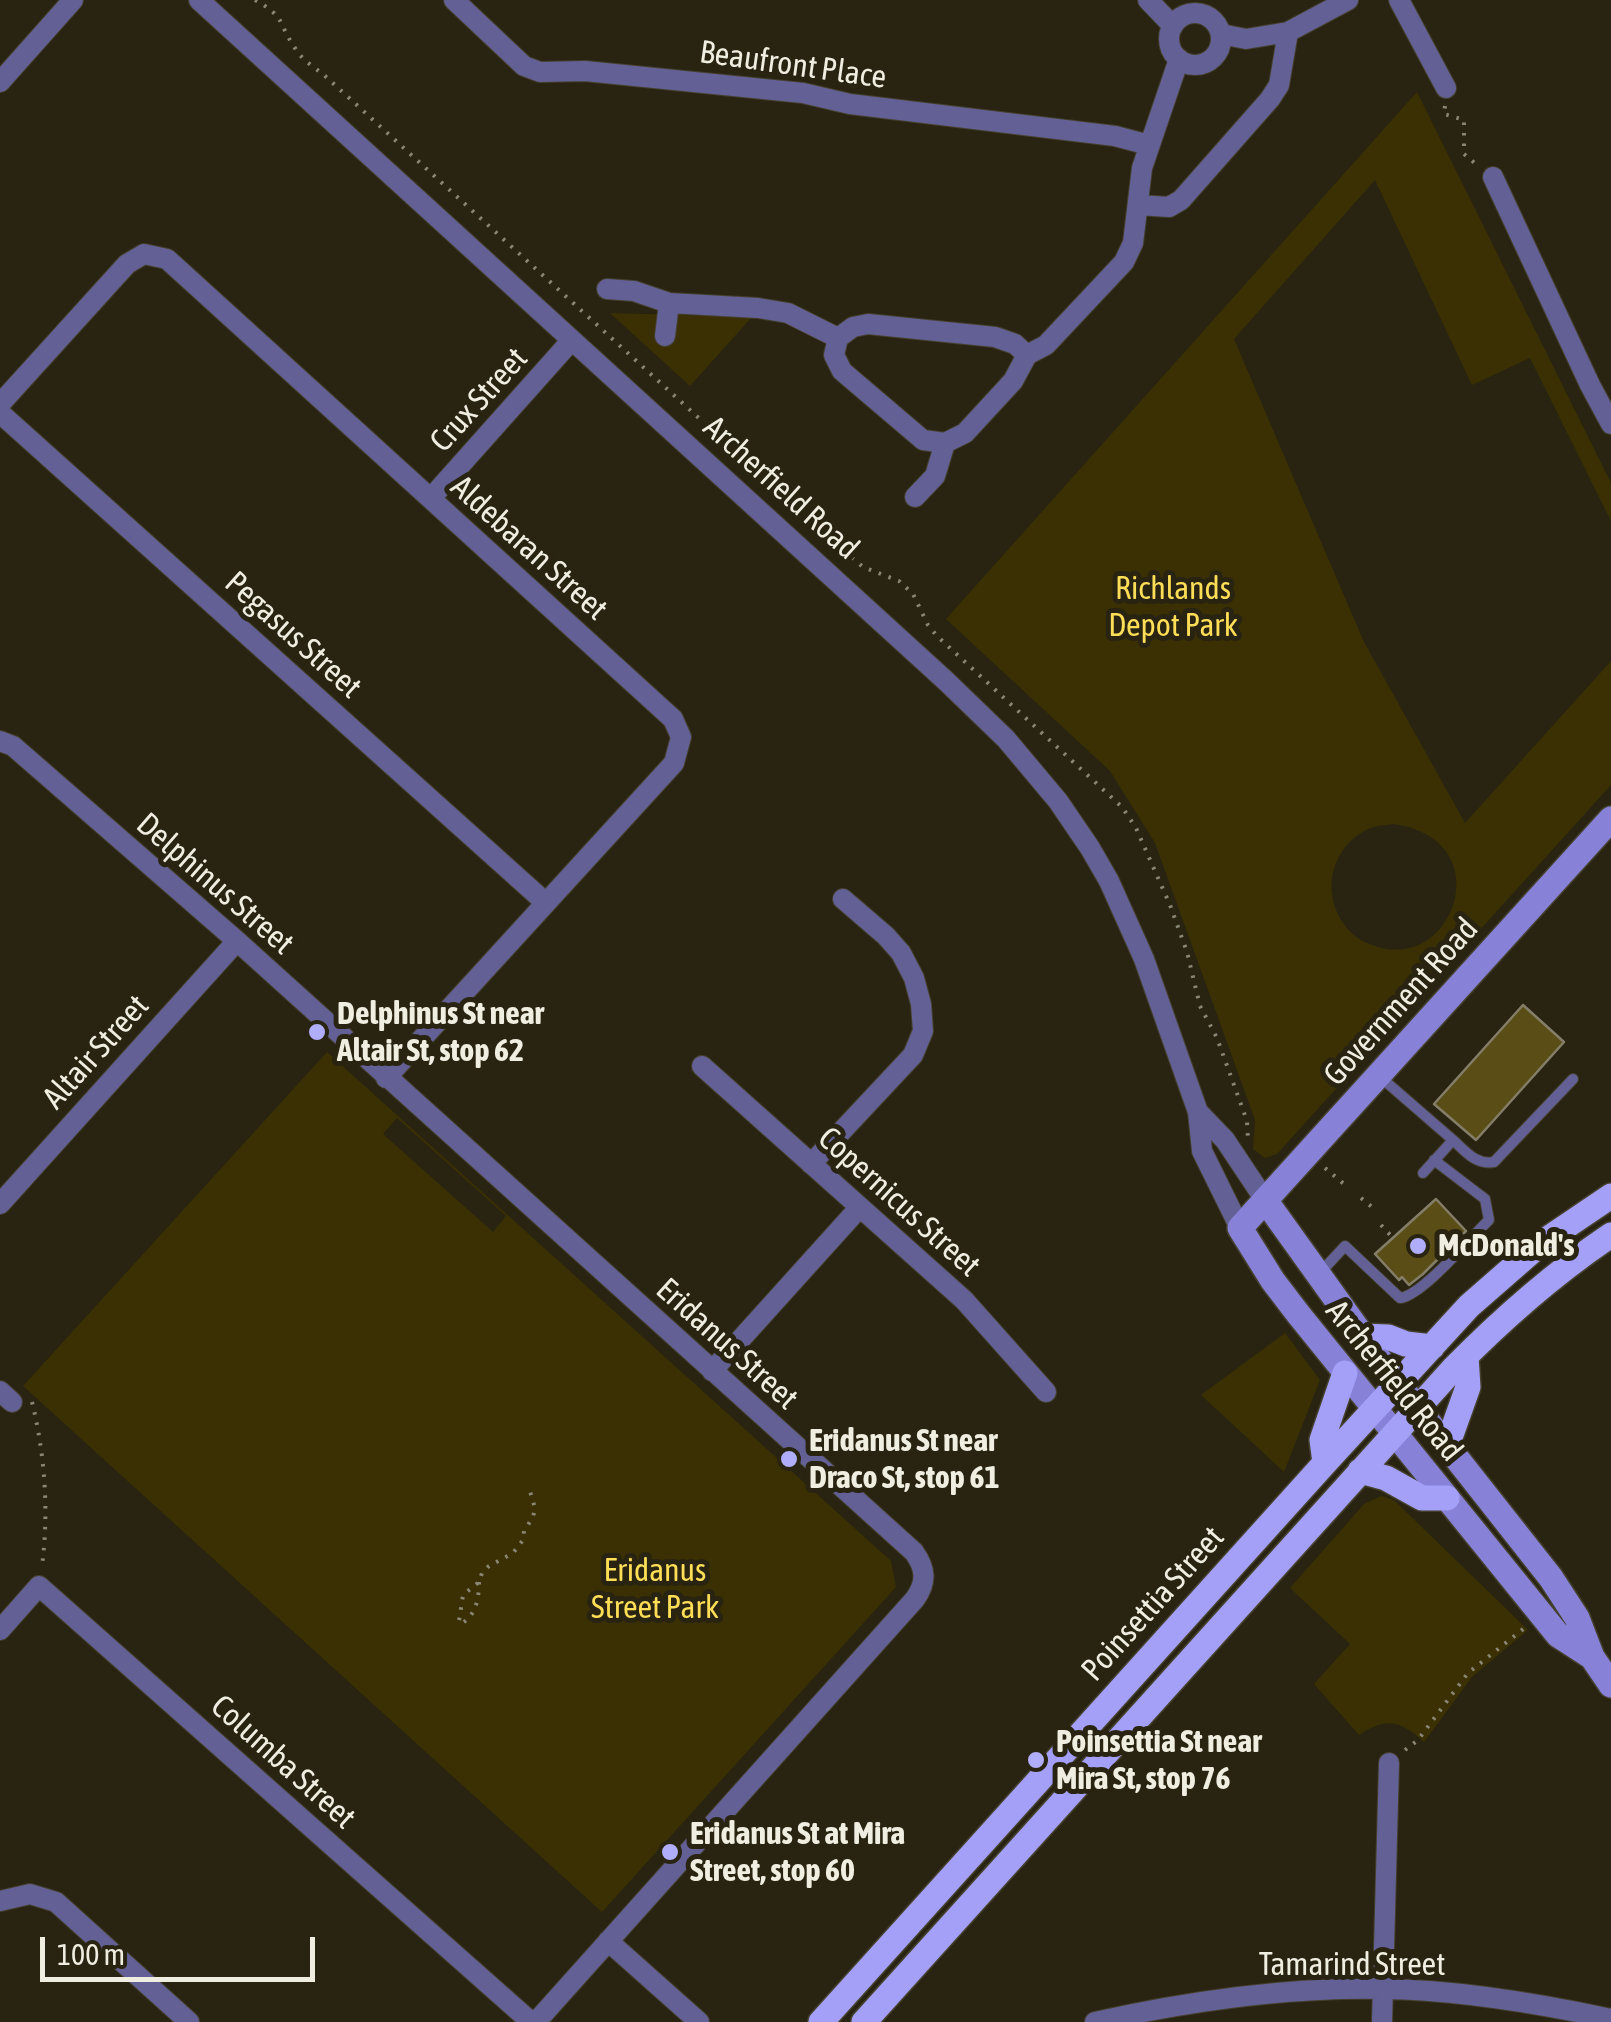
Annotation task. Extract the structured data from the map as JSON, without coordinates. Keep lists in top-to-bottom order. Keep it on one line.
{"streets":{"main road":["Poinsettia Street"],"street":["Beaufront Place","Crux Street","Archerfield Road","Aldebaran Street","Pegasus Street","Delphinus Street","Government Road","Altair Street","Copernicus Street","Eridanus Street","Columba Street","Tamarind Street"]},"crossings":[["Crux Street","Archerfield Road"],["Crux Street","Aldebaran Street"],["Archerfield Road","Government Road"],["Archerfield Road","Poinsettia Street"],["Aldebaran Street","Pegasus Street"],["Aldebaran Street","Delphinus Street"],["Aldebaran Street","Eridanus Street"],["Delphinus Street","Altair Street"],["Delphinus Street","Eridanus Street"],["Eridanus Street","Columba Street"]],"parks":["Richlands Depot Park","Eridanus Street Park"],"places":["Delphinus St near Altair St, stop 62","McDonald's","Eridanus St near Draco St, stop 61","Poinsettia St near Mira St, stop 76","Eridanus St at Mira Street, stop 60"],"scale_bar":"100 m"}
